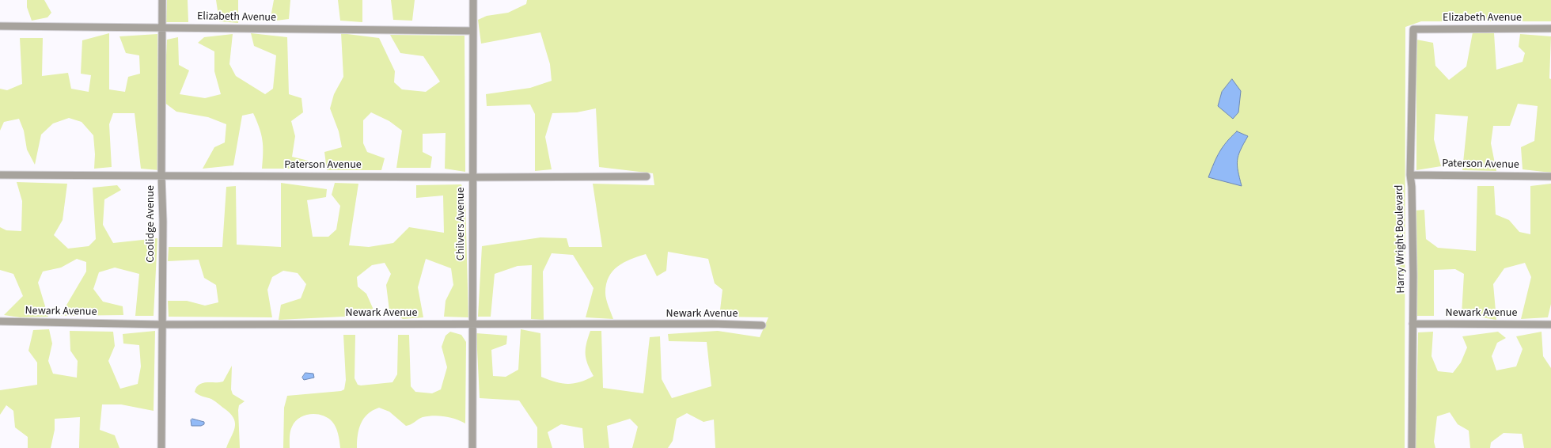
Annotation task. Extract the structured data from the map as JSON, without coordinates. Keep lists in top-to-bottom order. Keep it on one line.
{"streets":{"street":["Elizabeth Avenue","Paterson Avenue","Coolidge Avenue","Chilvers Avenue","Harry Wright Boulevard","Newark Avenue"]},"crossings":[["Elizabeth Avenue","Coolidge Avenue"],["Elizabeth Avenue","Chilvers Avenue"],["Elizabeth Avenue","Harry Wright Boulevard"],["Paterson Avenue","Coolidge Avenue"],["Paterson Avenue","Chilvers Avenue"],["Paterson Avenue","Harry Wright Boulevard"],["Coolidge Avenue","Newark Avenue"],["Chilvers Avenue","Newark Avenue"],["Harry Wright Boulevard","Newark Avenue"]]}
